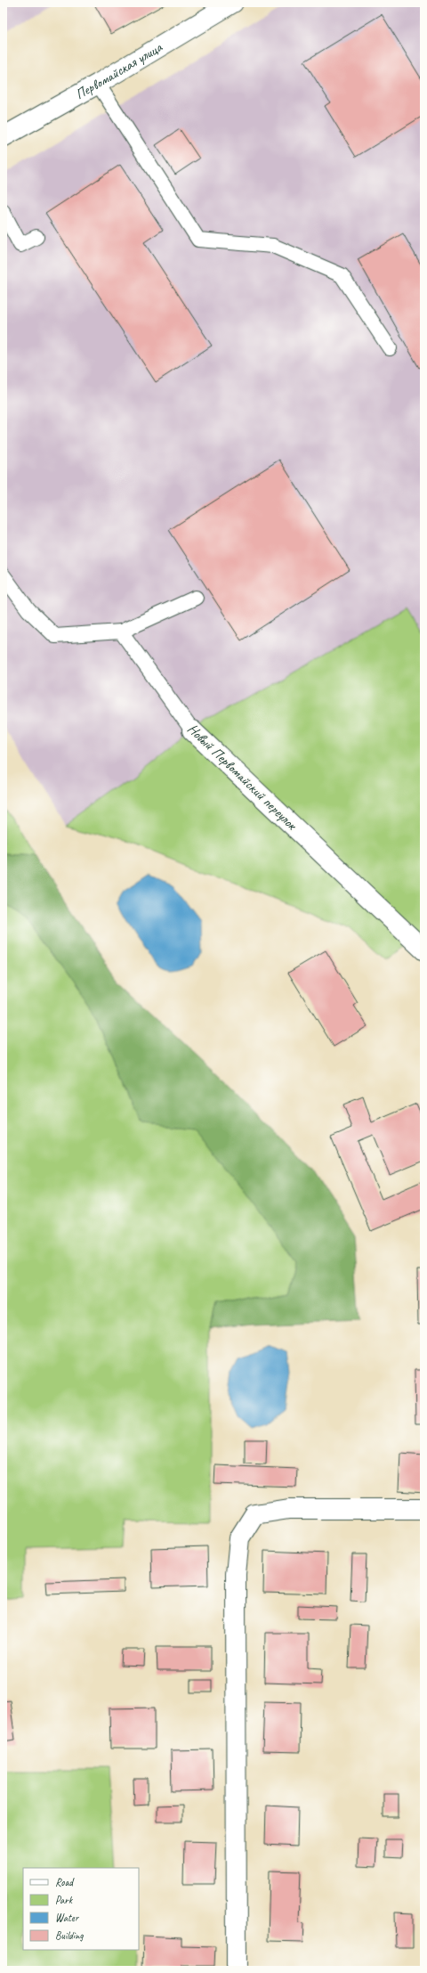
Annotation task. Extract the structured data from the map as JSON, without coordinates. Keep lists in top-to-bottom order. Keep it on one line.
{"streets":{"street":["Первомайская улица","Новый Первомайский переулок"]},"legend":["Road","Park","Water","Building"]}
